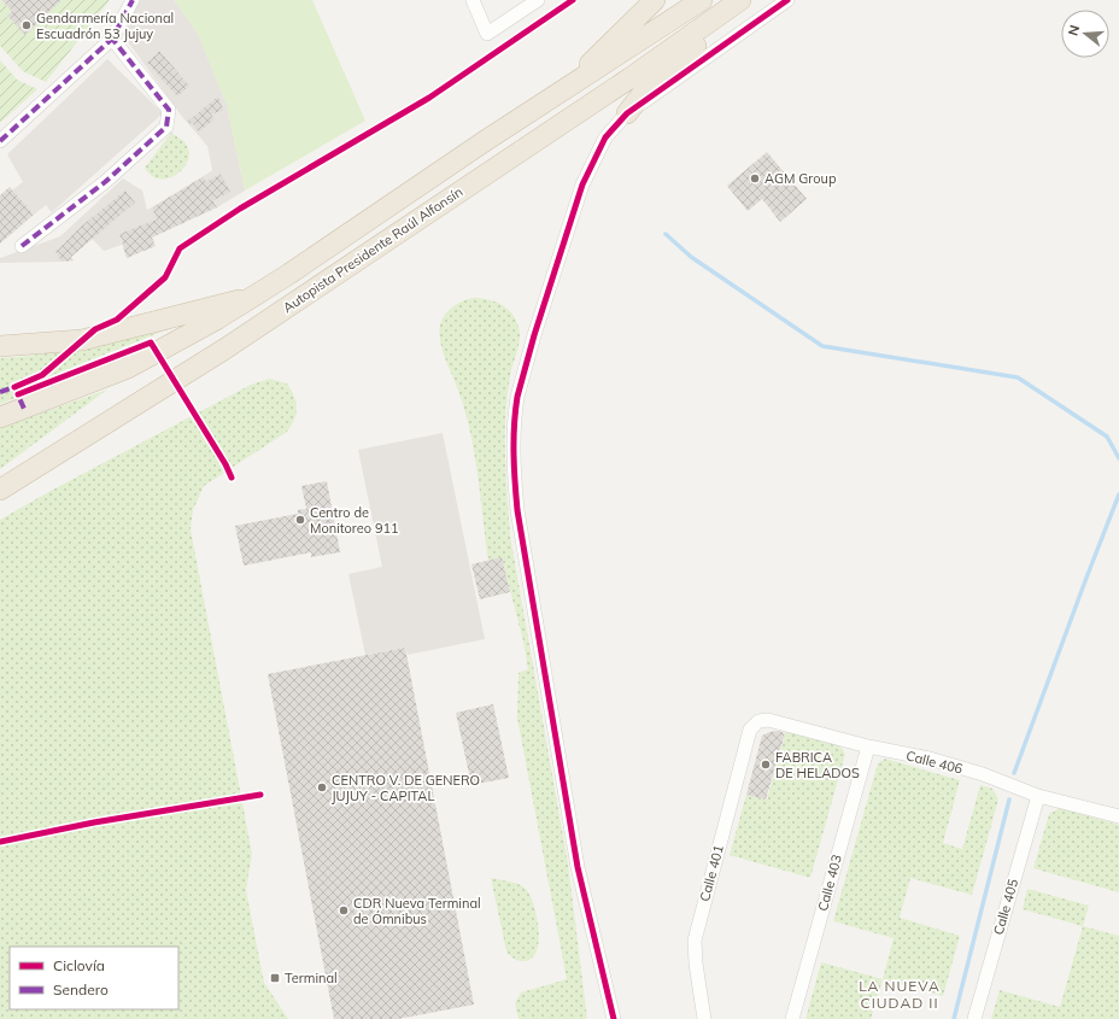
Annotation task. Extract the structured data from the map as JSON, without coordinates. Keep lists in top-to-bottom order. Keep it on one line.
{"streets":{"highway":["Autopista Presidente Raúl Alfonsín"],"street":["Calle 406","Calle 401","Calle 403","Calle 405"]},"crossings":[["Calle 406","Calle 401"],["Calle 406","Calle 403"],["Calle 406","Calle 405"]],"districts":["LA NUEVA CIUDAD II"],"places":{"other":["Gendarmería Nacional Escuadrón 53 Jujuy","AGM Group","Centro de Monitoreo 911","FABRICA DE HELADOS","CENTRO V. DE GENERO JUJUY - CAPITAL","CDR Nueva Terminal de Ómnibus"],"transit":["Terminal"]},"legend":["Ciclovía","Sendero"],"north":"left"}
